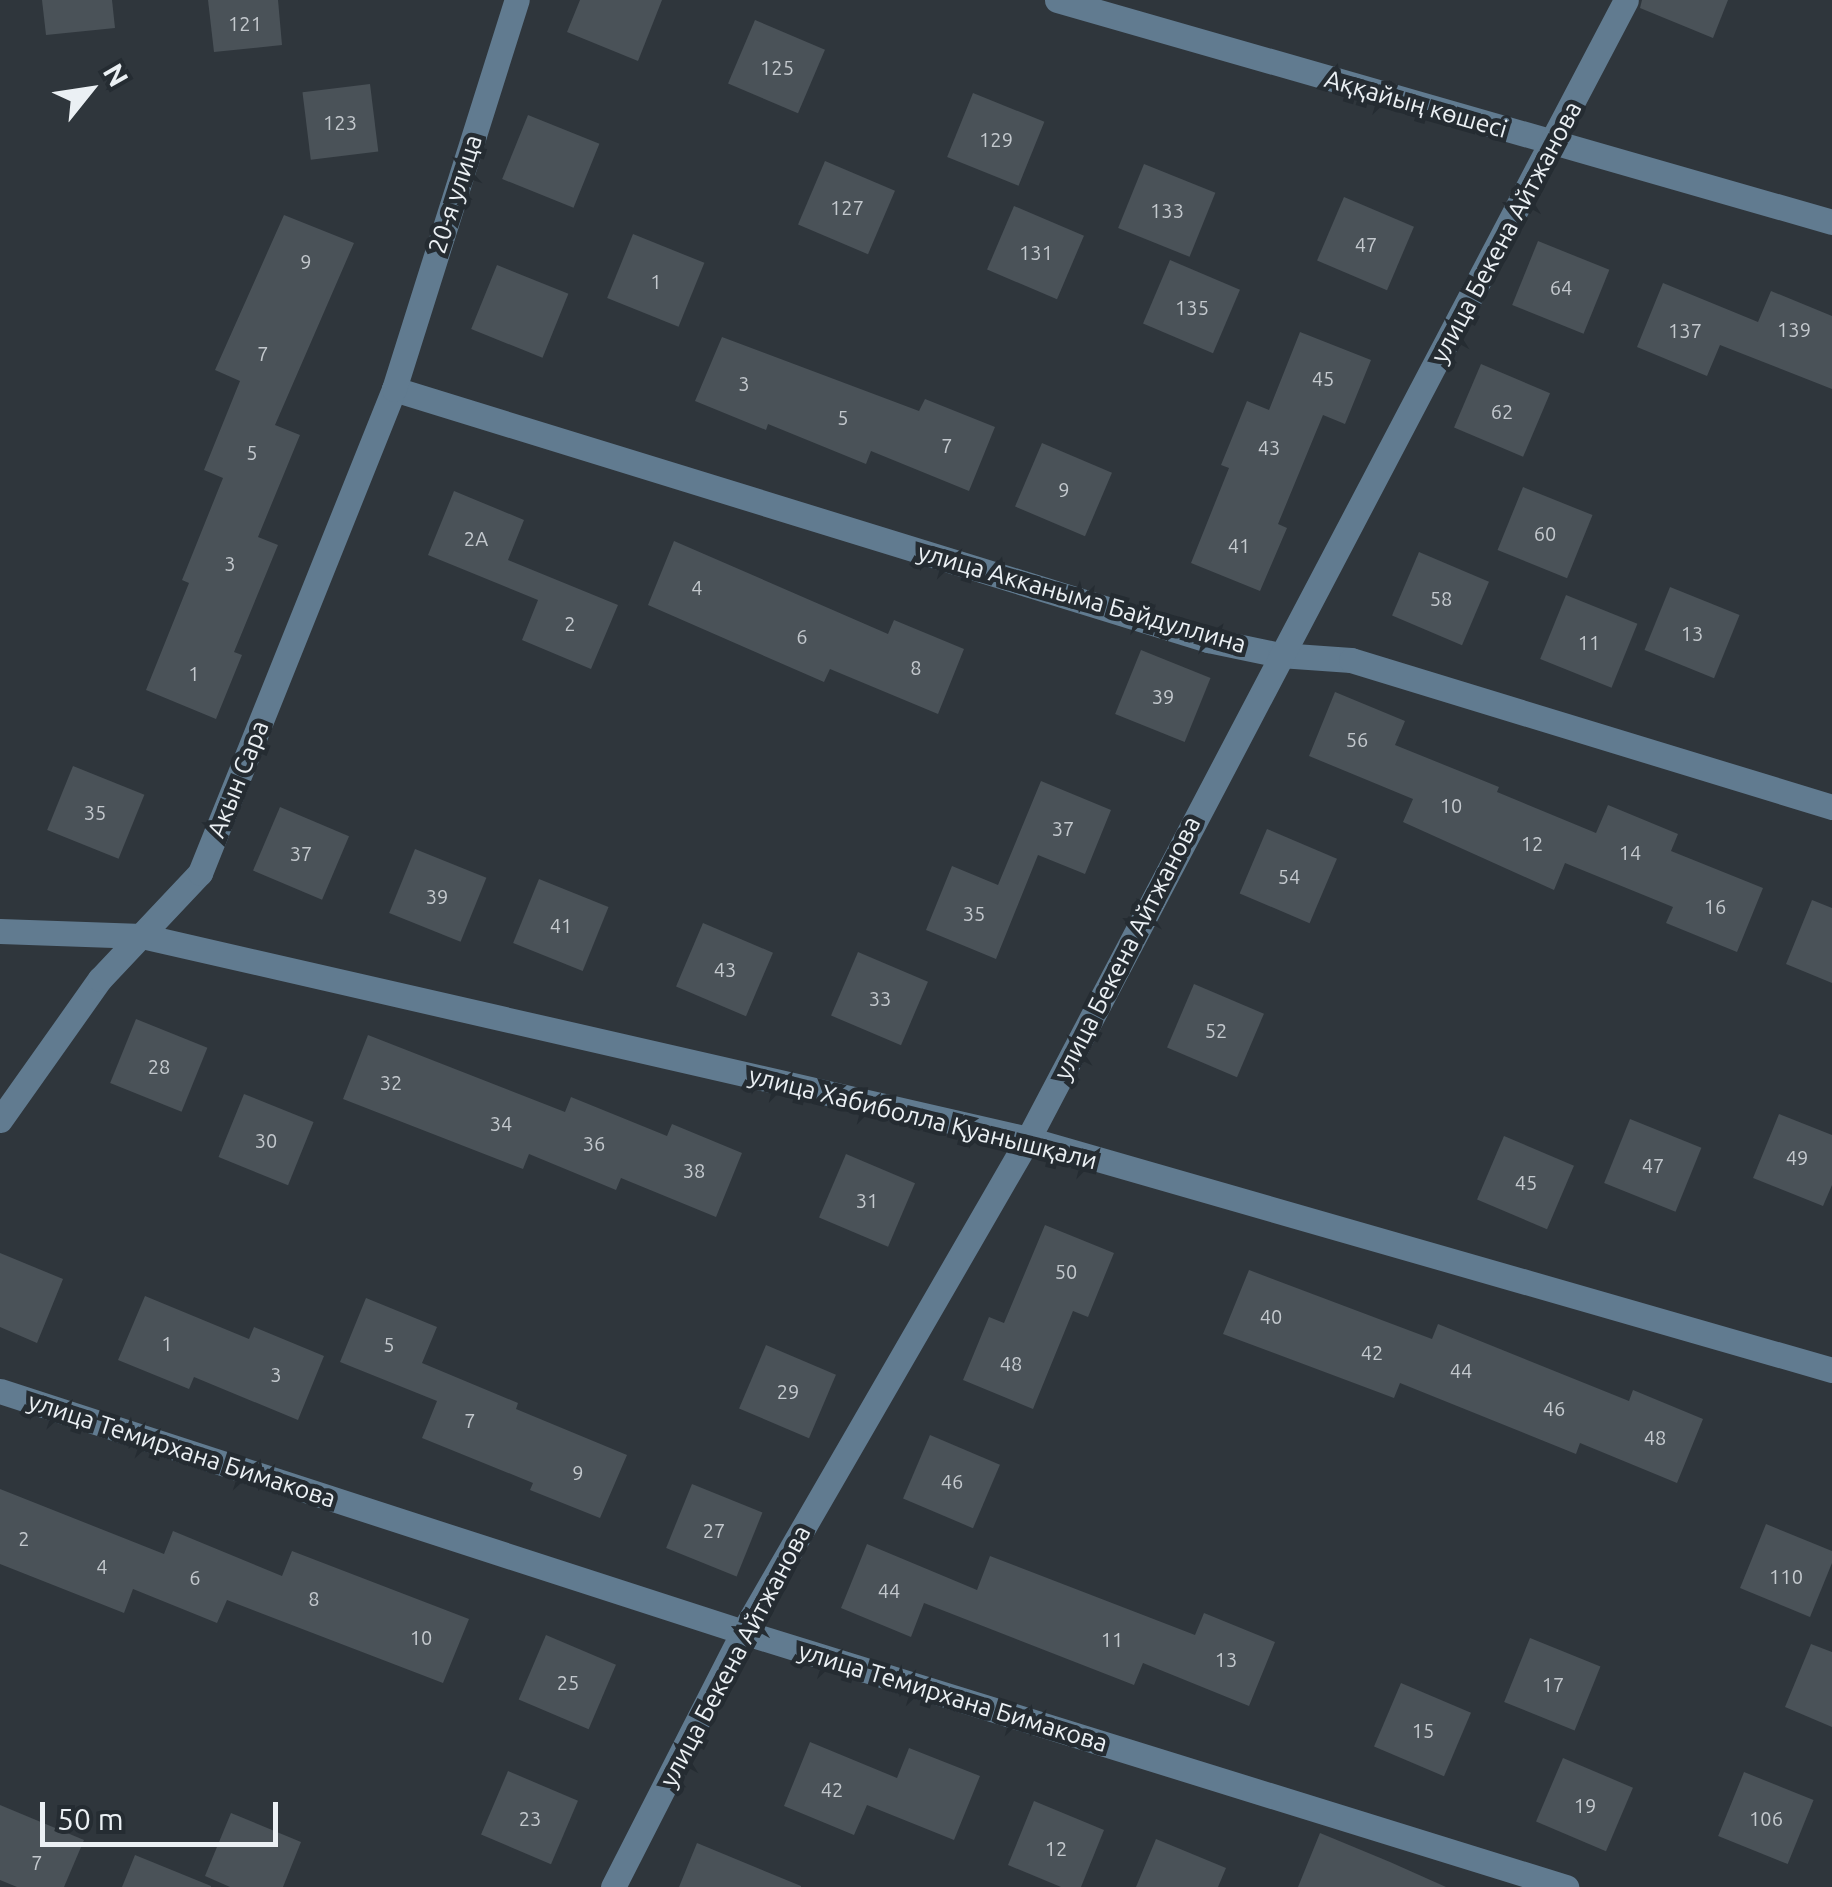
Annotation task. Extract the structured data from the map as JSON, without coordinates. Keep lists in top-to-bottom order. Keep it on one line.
{"streets":{"street":["Аққайың көшесі","20-я улица","улица Бекена Айтжанова","улица Акканыма Байдуллина","Акын Сара","улица Хабиболла Қуанышқали","улица Темирхана Бимакова"]},"crossings":[["Аққайың көшесі","улица Бекена Айтжанова"],["20-я улица","улица Акканыма Байдуллина"],["20-я улица","Акын Сара"],["улица Бекена Айтжанова","улица Акканыма Байдуллина"],["улица Бекена Айтжанова","улица Хабиболла Қуанышқали"],["улица Бекена Айтжанова","улица Темирхана Бимакова"],["улица Акканыма Байдуллина","Акын Сара"],["Акын Сара","улица Хабиболла Қуанышқали"]],"house_numbers":["121","125","123","129","127","133","47","131","9","1","64","135","139","137","7","45","3","62","5","7","43","5","9","60","2А","41","3","4","58","2","13","6","11","8","1","39","56","10","35","37","12","14","37","54","39","16","35","41","43","33","52","28","32","34","30","36","49","47","38","45","31","50","40","1","5","42","48","44","3","29","46","7","48","9","46","27","2","4","110","6","44","8","10","11","13","25","17","15","42","19","23","106","12","7"],"scale_bar":"50 m","north":"top right"}
